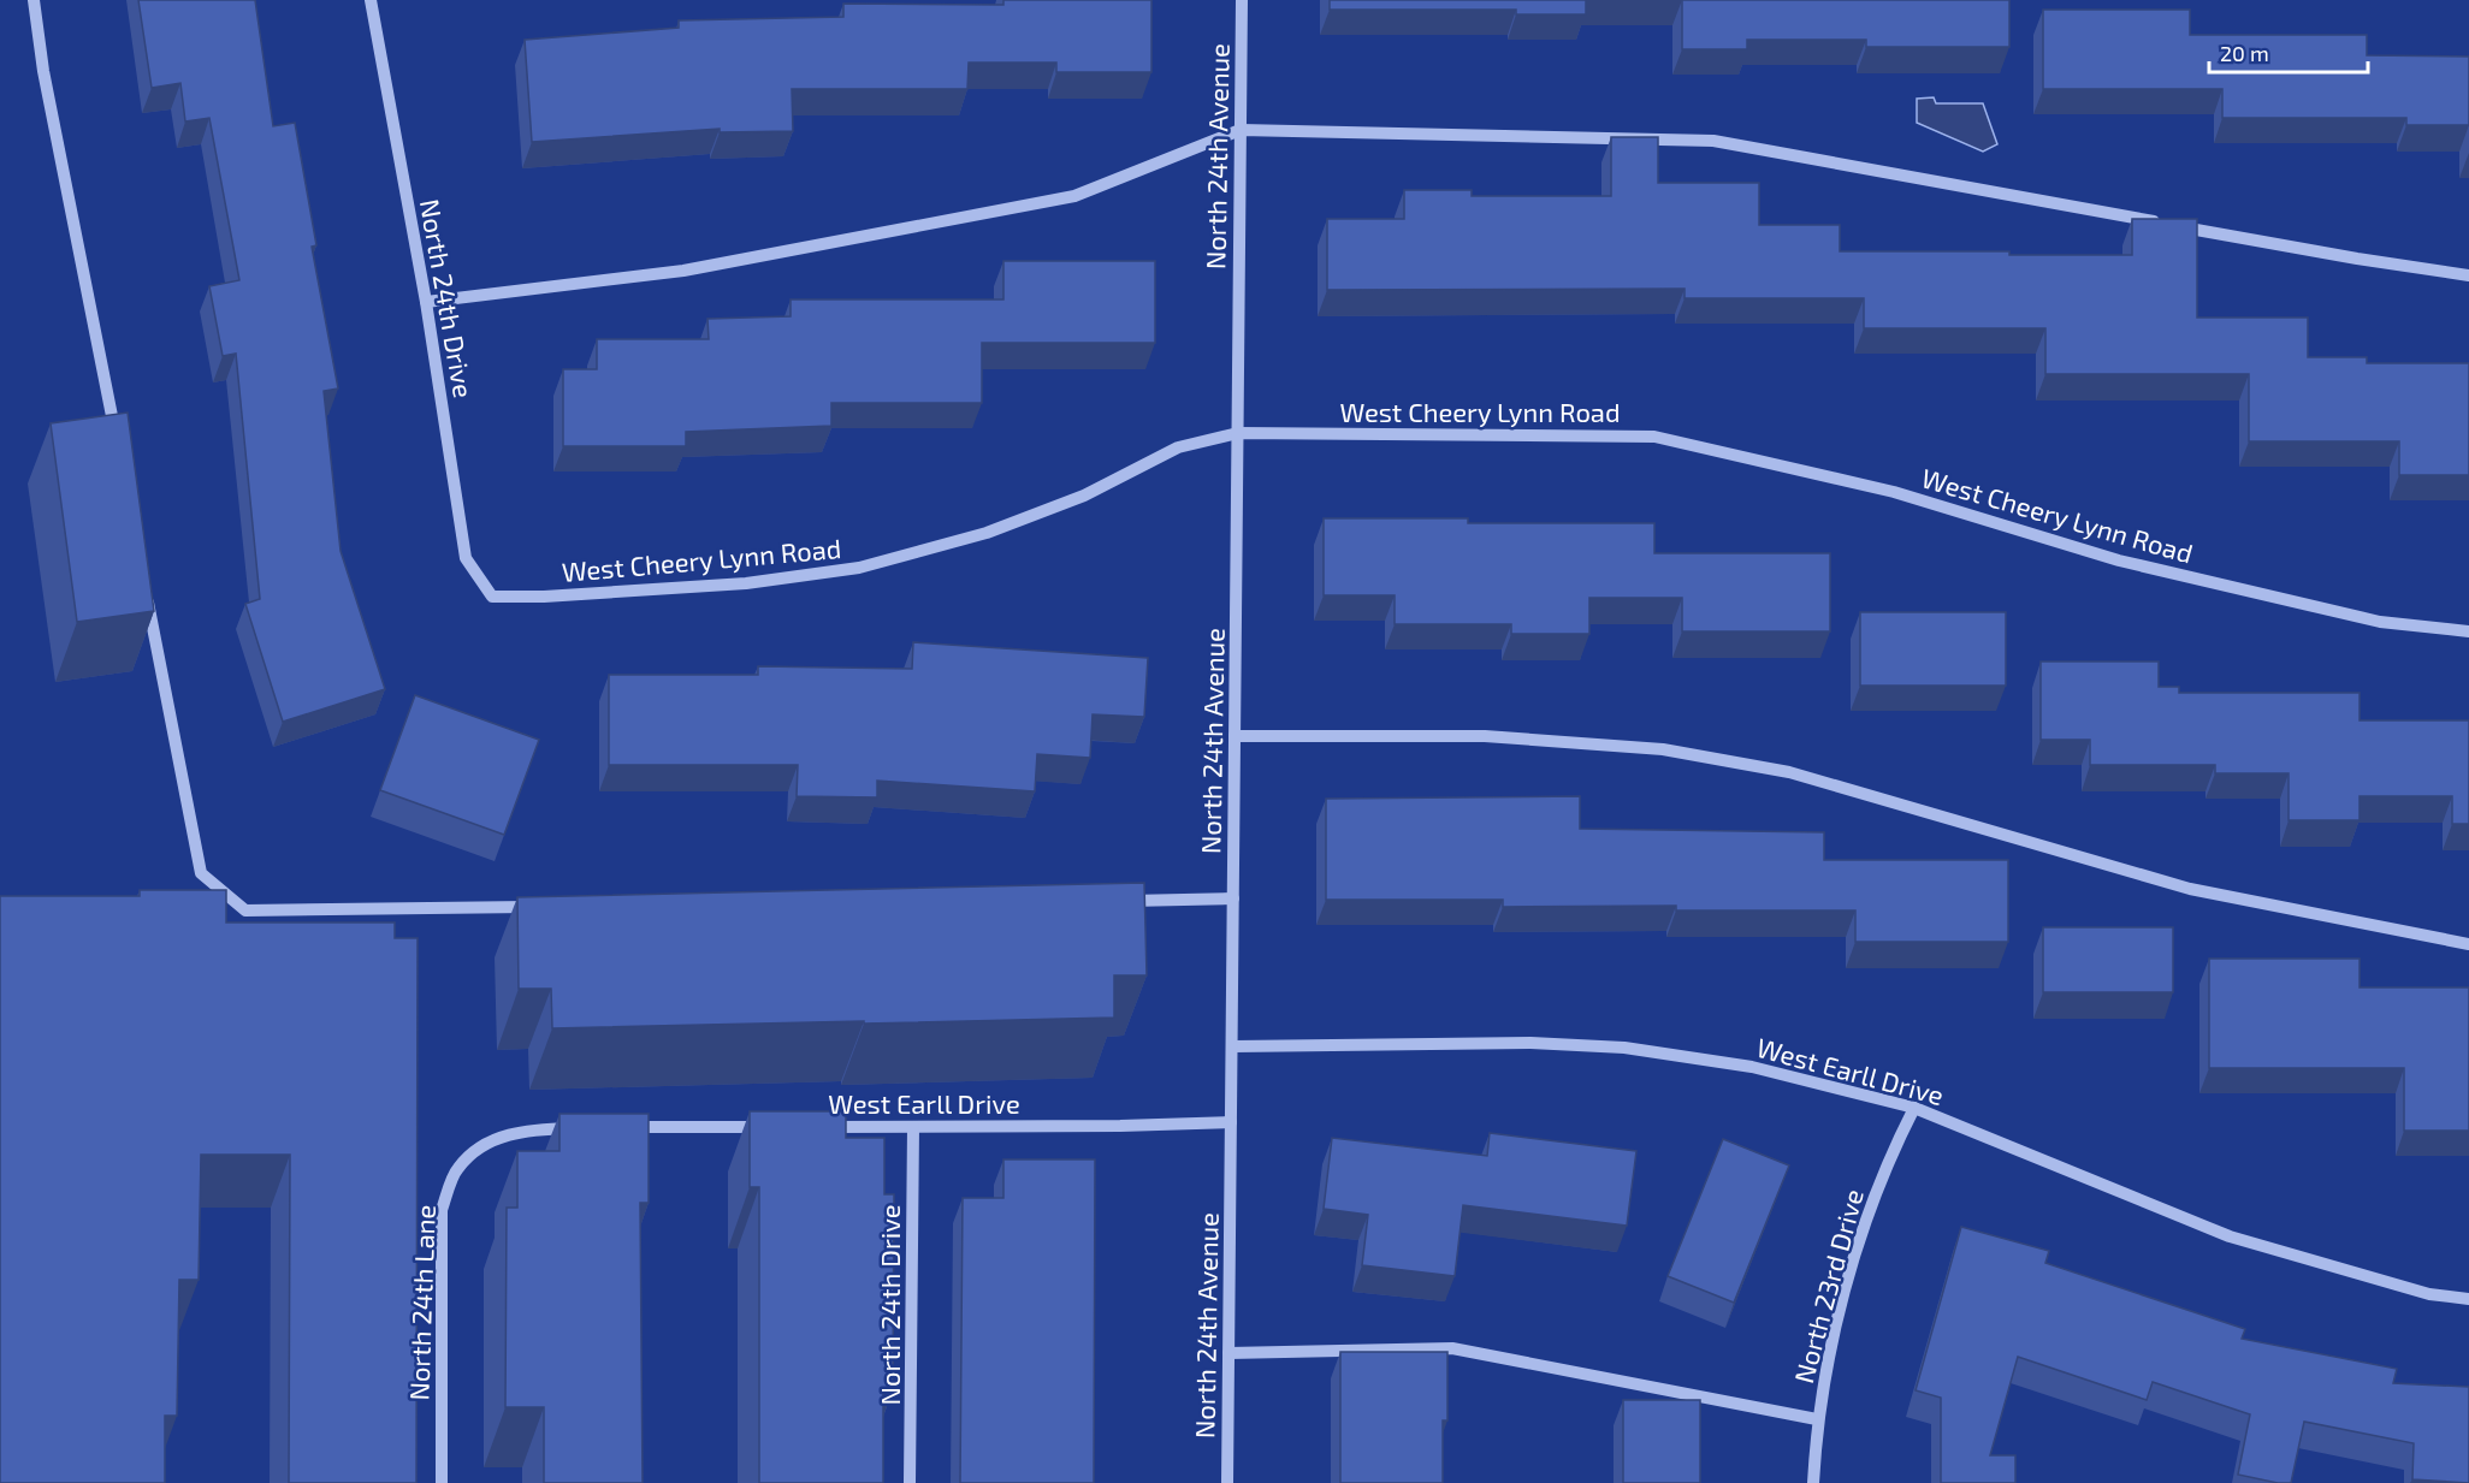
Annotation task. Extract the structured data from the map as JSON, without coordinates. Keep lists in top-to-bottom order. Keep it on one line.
{"streets":{"street":["North 24th Avenue","North 24th Drive","West Cheery Lynn Road","West Earll Drive","North 23rd Drive","North 24th Lane"]},"crossings":[["North 24th Avenue","West Cheery Lynn Road"],["North 24th Avenue","West Earll Drive"],["North 24th Drive","West Cheery Lynn Road"],["North 24th Drive","West Earll Drive"],["West Earll Drive","North 23rd Drive"]],"scale_bar":"20 m"}
